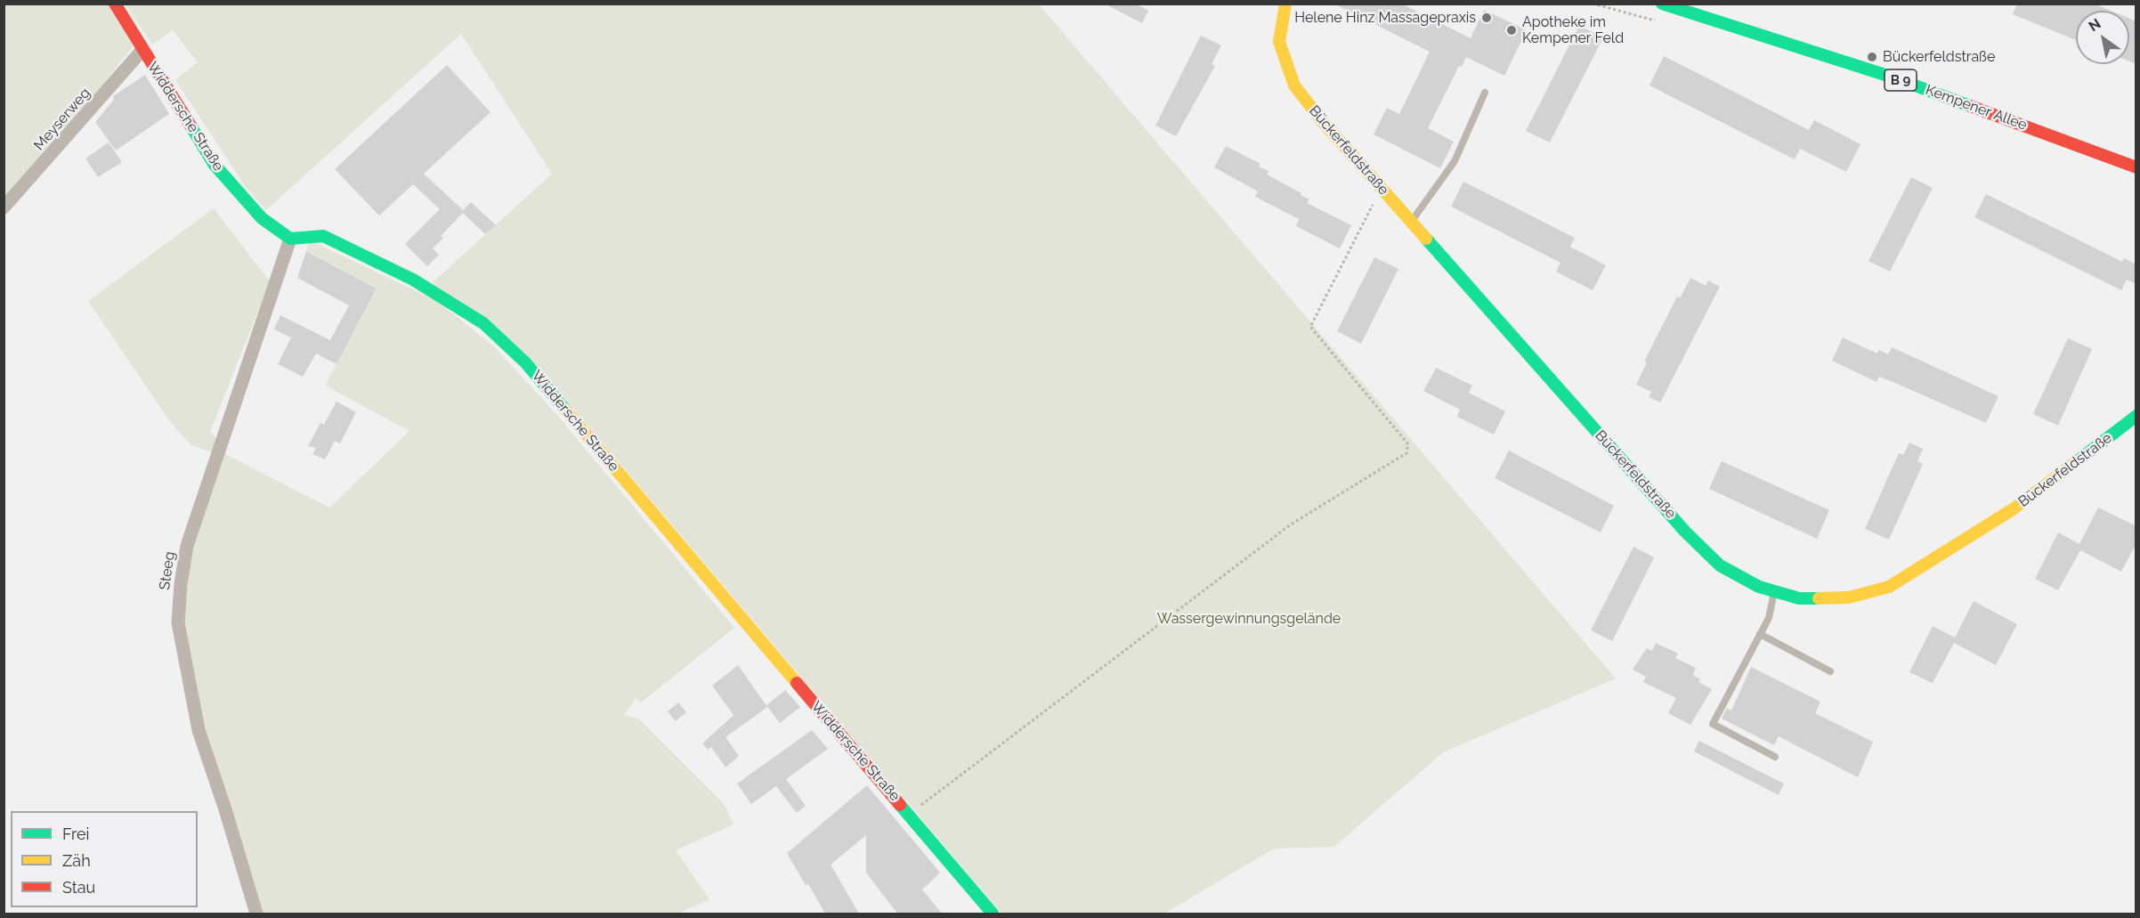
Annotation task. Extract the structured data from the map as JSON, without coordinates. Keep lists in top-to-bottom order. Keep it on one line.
{"streets":{"street":["B 9","Kempener Allee","Widdersche Straße","Meyserweg","Bückerfeldstraße","Steeg"]},"crossings":[["Widdersche Straße","Meyserweg"],["Widdersche Straße","Steeg"]],"parks":["Wassergewinnungsgelände"],"places":["Helene Hinz Massagepraxis","Apotheke im Kempener Feld","Bückerfeldstraße"],"legend":["Frei","Zäh","Stau"],"north":"top left"}
